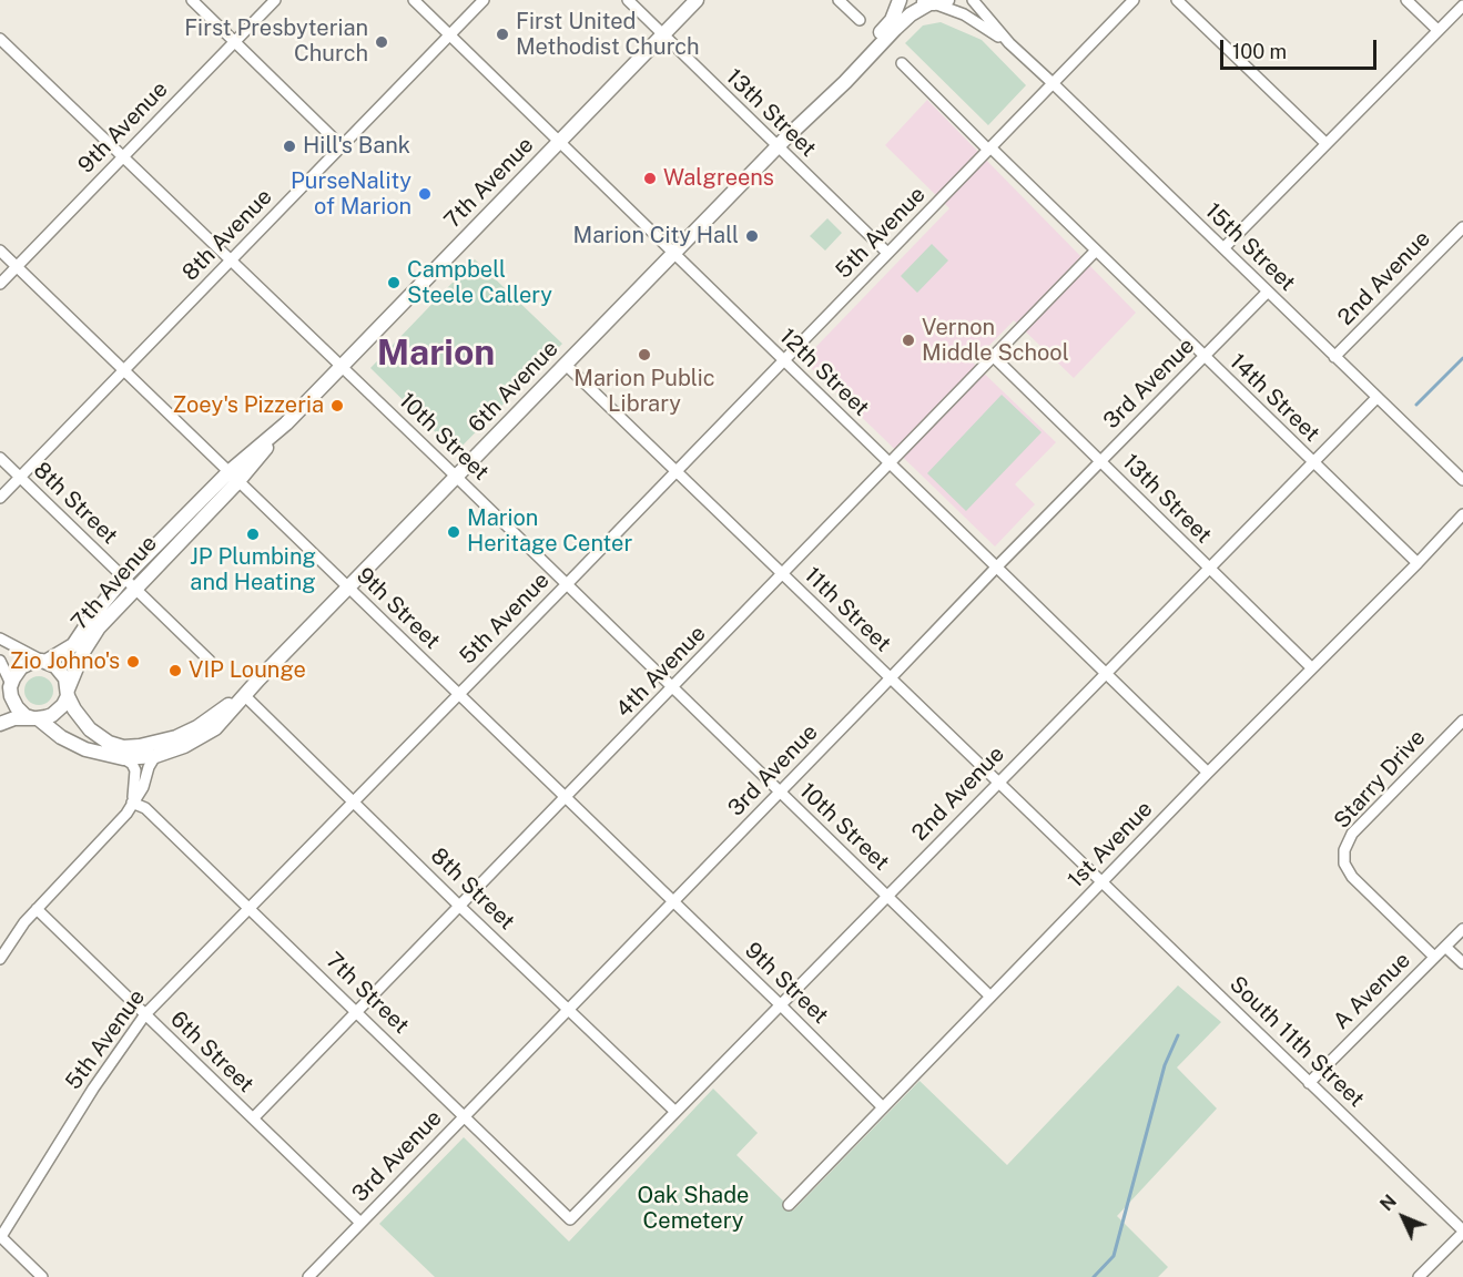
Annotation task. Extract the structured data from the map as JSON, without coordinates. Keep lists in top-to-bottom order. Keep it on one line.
{"streets":{"main road":["7th Avenue","6th Avenue"],"street":["13th Street","9th Avenue","5th Avenue","8th Avenue","15th Street","2nd Avenue","12th Street","3rd Avenue","14th Street","10th Street","8th Street","9th Street","11th Street","4th Avenue","Starry Drive","1st Avenue","A Avenue","7th Street","South 11th Street","6th Street"]},"crossings":[["13th Street","7th Avenue"],["13th Street","5th Avenue"],["13th Street","2nd Avenue"],["13th Street","3rd Avenue"],["13th Street","6th Avenue"],["13th Street","4th Avenue"],["13th Street","1st Avenue"],["9th Avenue","10th Street"],["9th Avenue","9th Street"],["7th Avenue","12th Street"],["7th Avenue","6th Avenue"],["7th Avenue","10th Street"],["7th Avenue","8th Street"],["7th Avenue","9th Street"],["5th Avenue","15th Street"],["5th Avenue","12th Street"],["5th Avenue","14th Street"],["5th Avenue","10th Street"],["5th Avenue","8th Street"],["5th Avenue","9th Street"],["5th Avenue","11th Street"],["5th Avenue","7th Street"],["5th Avenue","6th Street"],["8th Avenue","12th Street"],["8th Avenue","10th Street"],["8th Avenue","8th Street"],["8th Avenue","9th Street"],["15th Street","2nd Avenue"],["15th Street","3rd Avenue"],["15th Street","6th Avenue"],["2nd Avenue","12th Street"],["2nd Avenue","14th Street"],["2nd Avenue","10th Street"],["2nd Avenue","8th Street"],["2nd Avenue","9th Street"],["2nd Avenue","11th Street"],["2nd Avenue","7th Street"],["12th Street","3rd Avenue"],["12th Street","6th Avenue"],["12th Street","4th Avenue"],["12th Street","1st Avenue"],["3rd Avenue","14th Street"],["3rd Avenue","10th Street"],["3rd Avenue","8th Street"],["3rd Avenue","9th Street"],["3rd Avenue","11th Street"],["3rd Avenue","7th Street"],["3rd Avenue","6th Street"],["6th Avenue","10th Street"],["6th Avenue","8th Street"],["6th Avenue","9th Street"],["6th Avenue","11th Street"],["14th Street","4th Avenue"],["14th Street","1st Avenue"],["10th Street","4th Avenue"],["10th Street","1st Avenue"],["8th Street","4th Avenue"],["9th Street","4th Avenue"],["9th Street","1st Avenue"],["11th Street","4th Avenue"],["11th Street","1st Avenue"],["11th Street","South 11th Street"],["4th Avenue","7th Street"],["4th Avenue","6th Street"],["Starry Drive","A Avenue"],["1st Avenue","South 11th Street"],["A Avenue","South 11th Street"]],"districts":["Marion"],"parks":["Oak Shade Cemetery"],"places":["First United Methodist Church","First Presbyterian Church","Hill's Bank","Walgreens","PurseNality of Marion","Marion City Hall","Campbell Steele Callery","Vernon Middle School","Marion Public Library","Zoey's Pizzeria","Marion Heritage Center","JP Plumbing and Heating","Zio Johno's","VIP Lounge"],"scale_bar":"100 m","north":"top left"}
